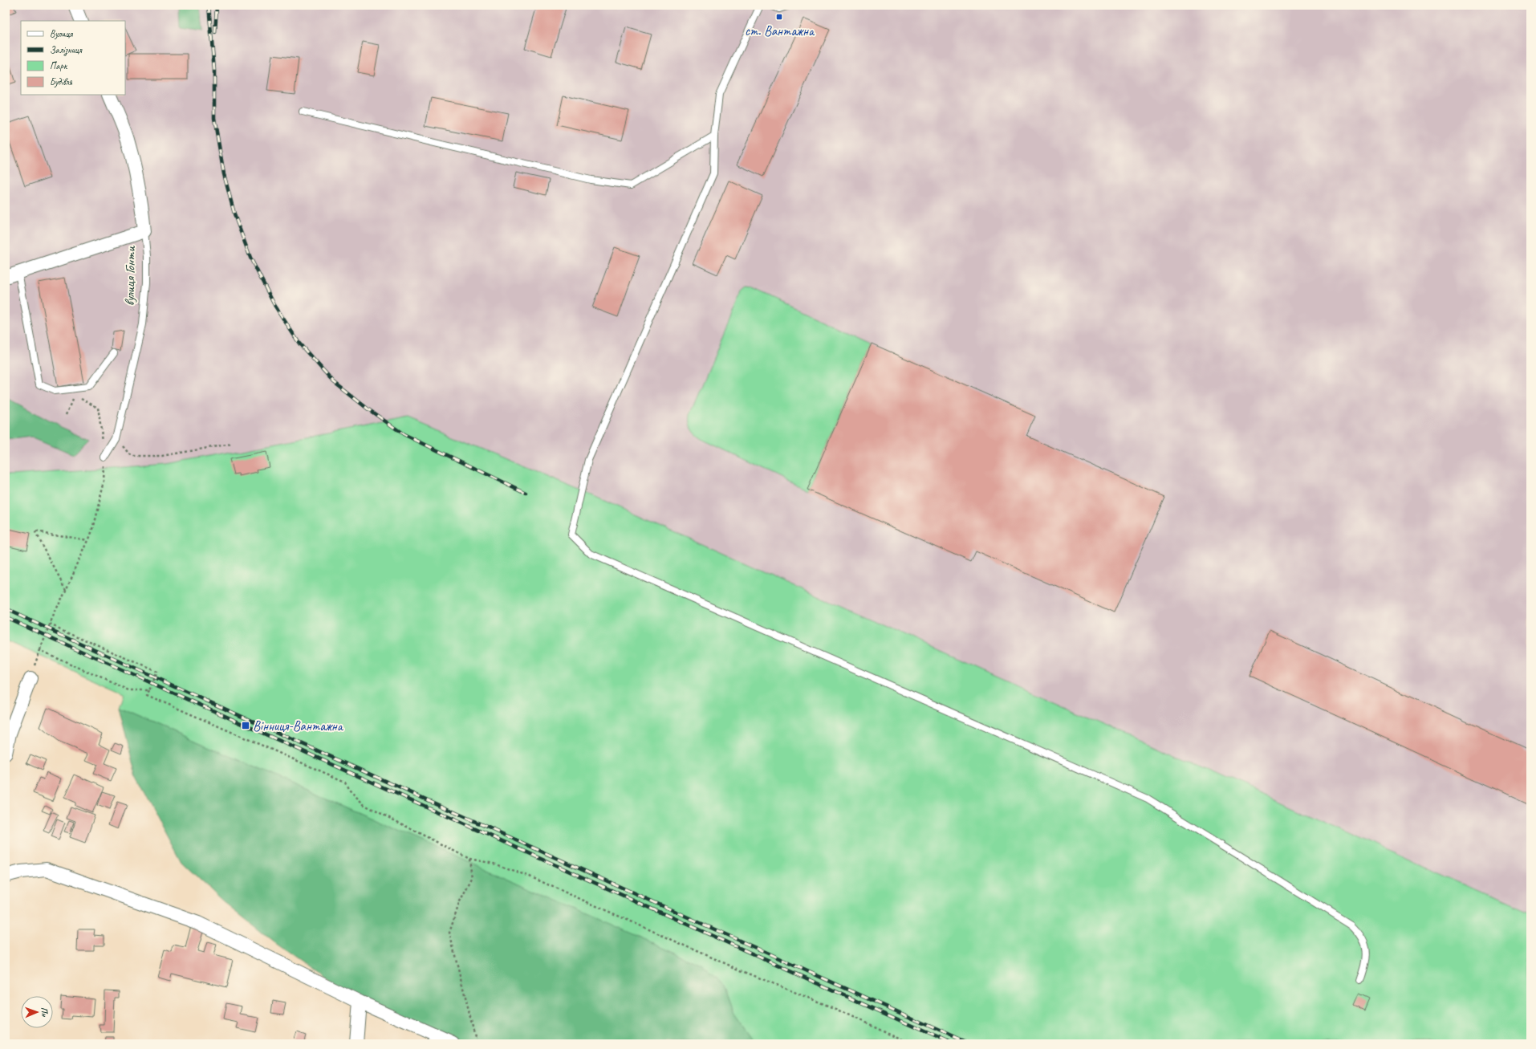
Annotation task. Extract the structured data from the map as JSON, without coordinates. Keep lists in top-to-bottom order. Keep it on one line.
{"streets":{"street":["вулиця Гонти"]},"places":{"transit":["ст. Вантажна","Вінниця-Вантажна"]},"legend":["Вулиця","Залізниця","Парк","Будівля"],"north":"right"}
